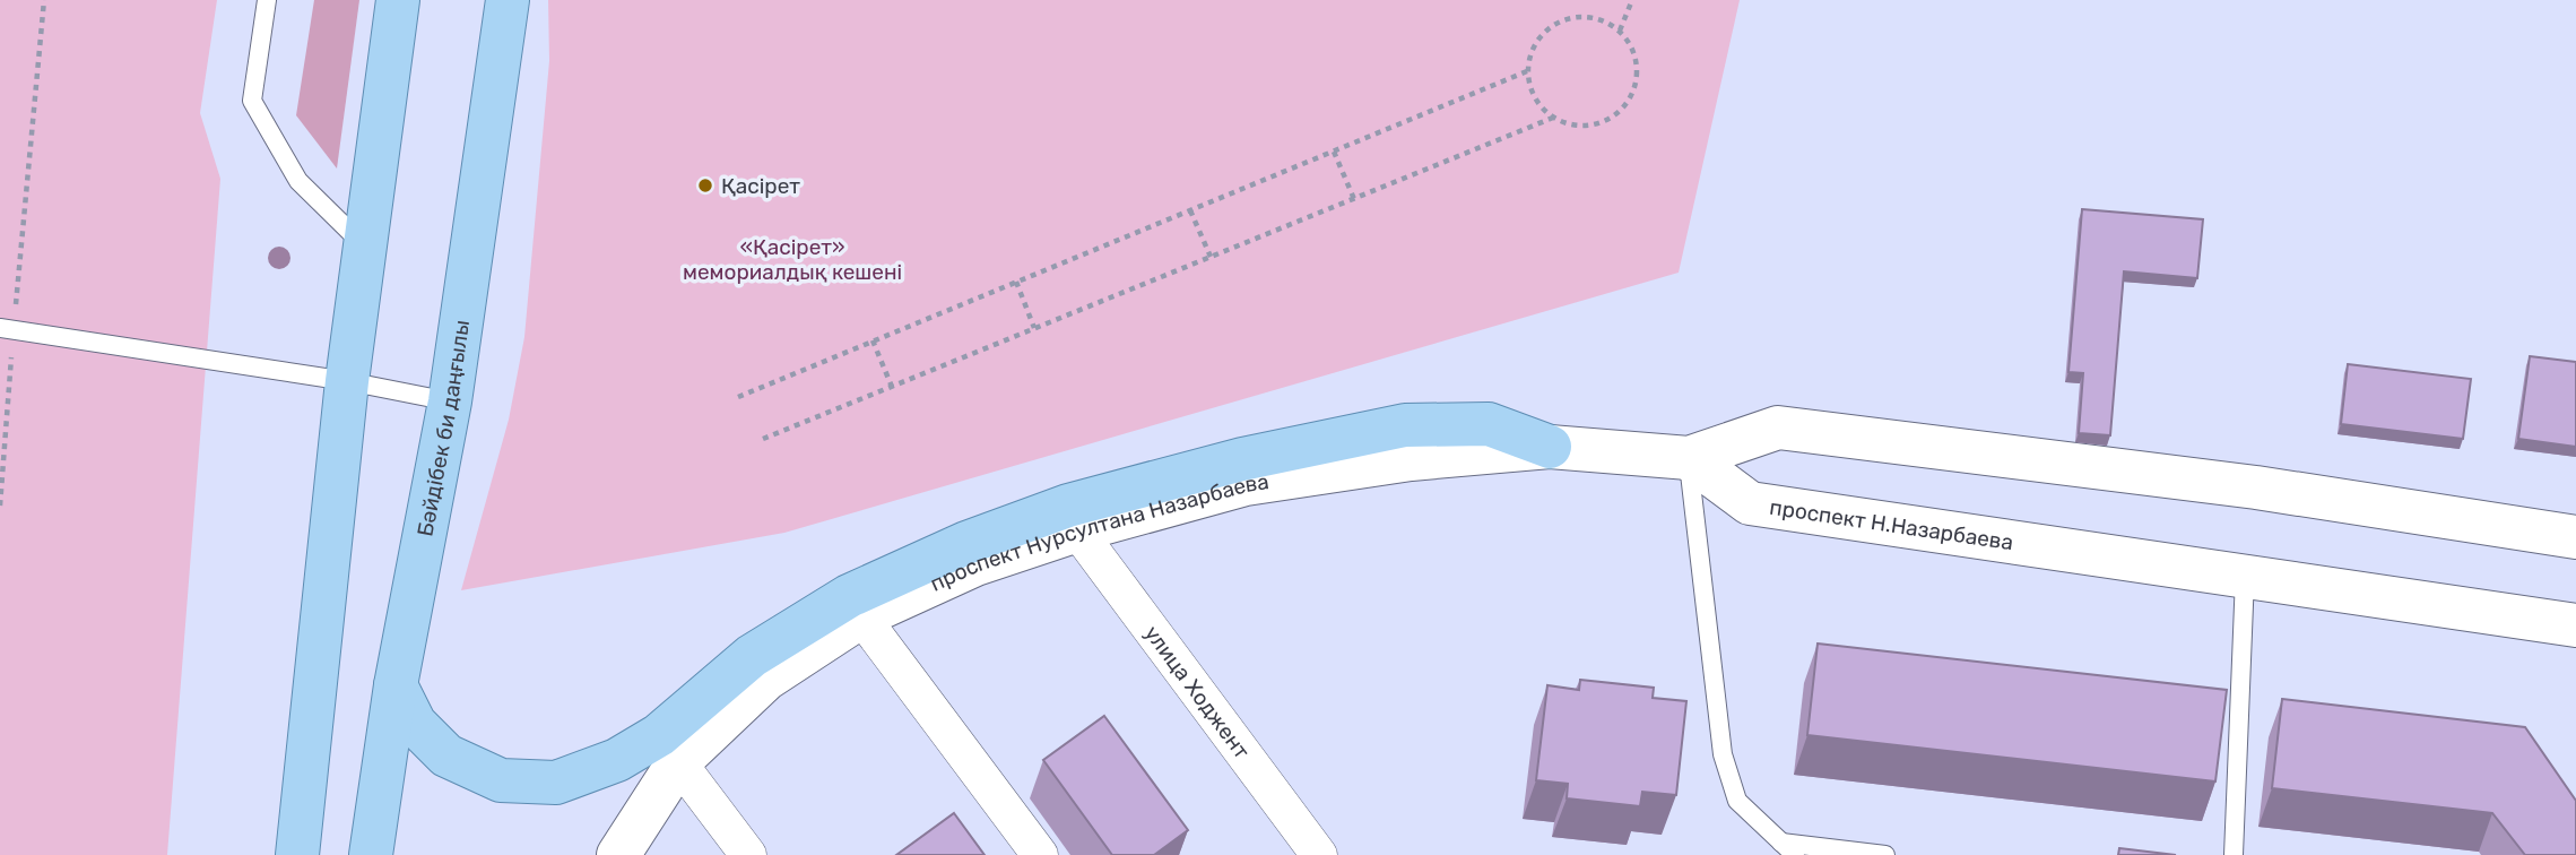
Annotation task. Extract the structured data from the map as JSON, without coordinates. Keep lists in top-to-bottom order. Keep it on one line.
{"streets":{"main road":["Бәйдібек би даңғылы","проспект Н.Назарбаева","проспект Нурсултана Назарбаева"],"street":["улица Ходжент"]},"crossings":[["проспект Н.Назарбаева","проспект Нурсултана Назарбаева"],["проспект Нурсултана Назарбаева","улица Ходжент"]],"parks":["«Қасірет» мемориалдық кешені"],"places":["Қасірет"]}
